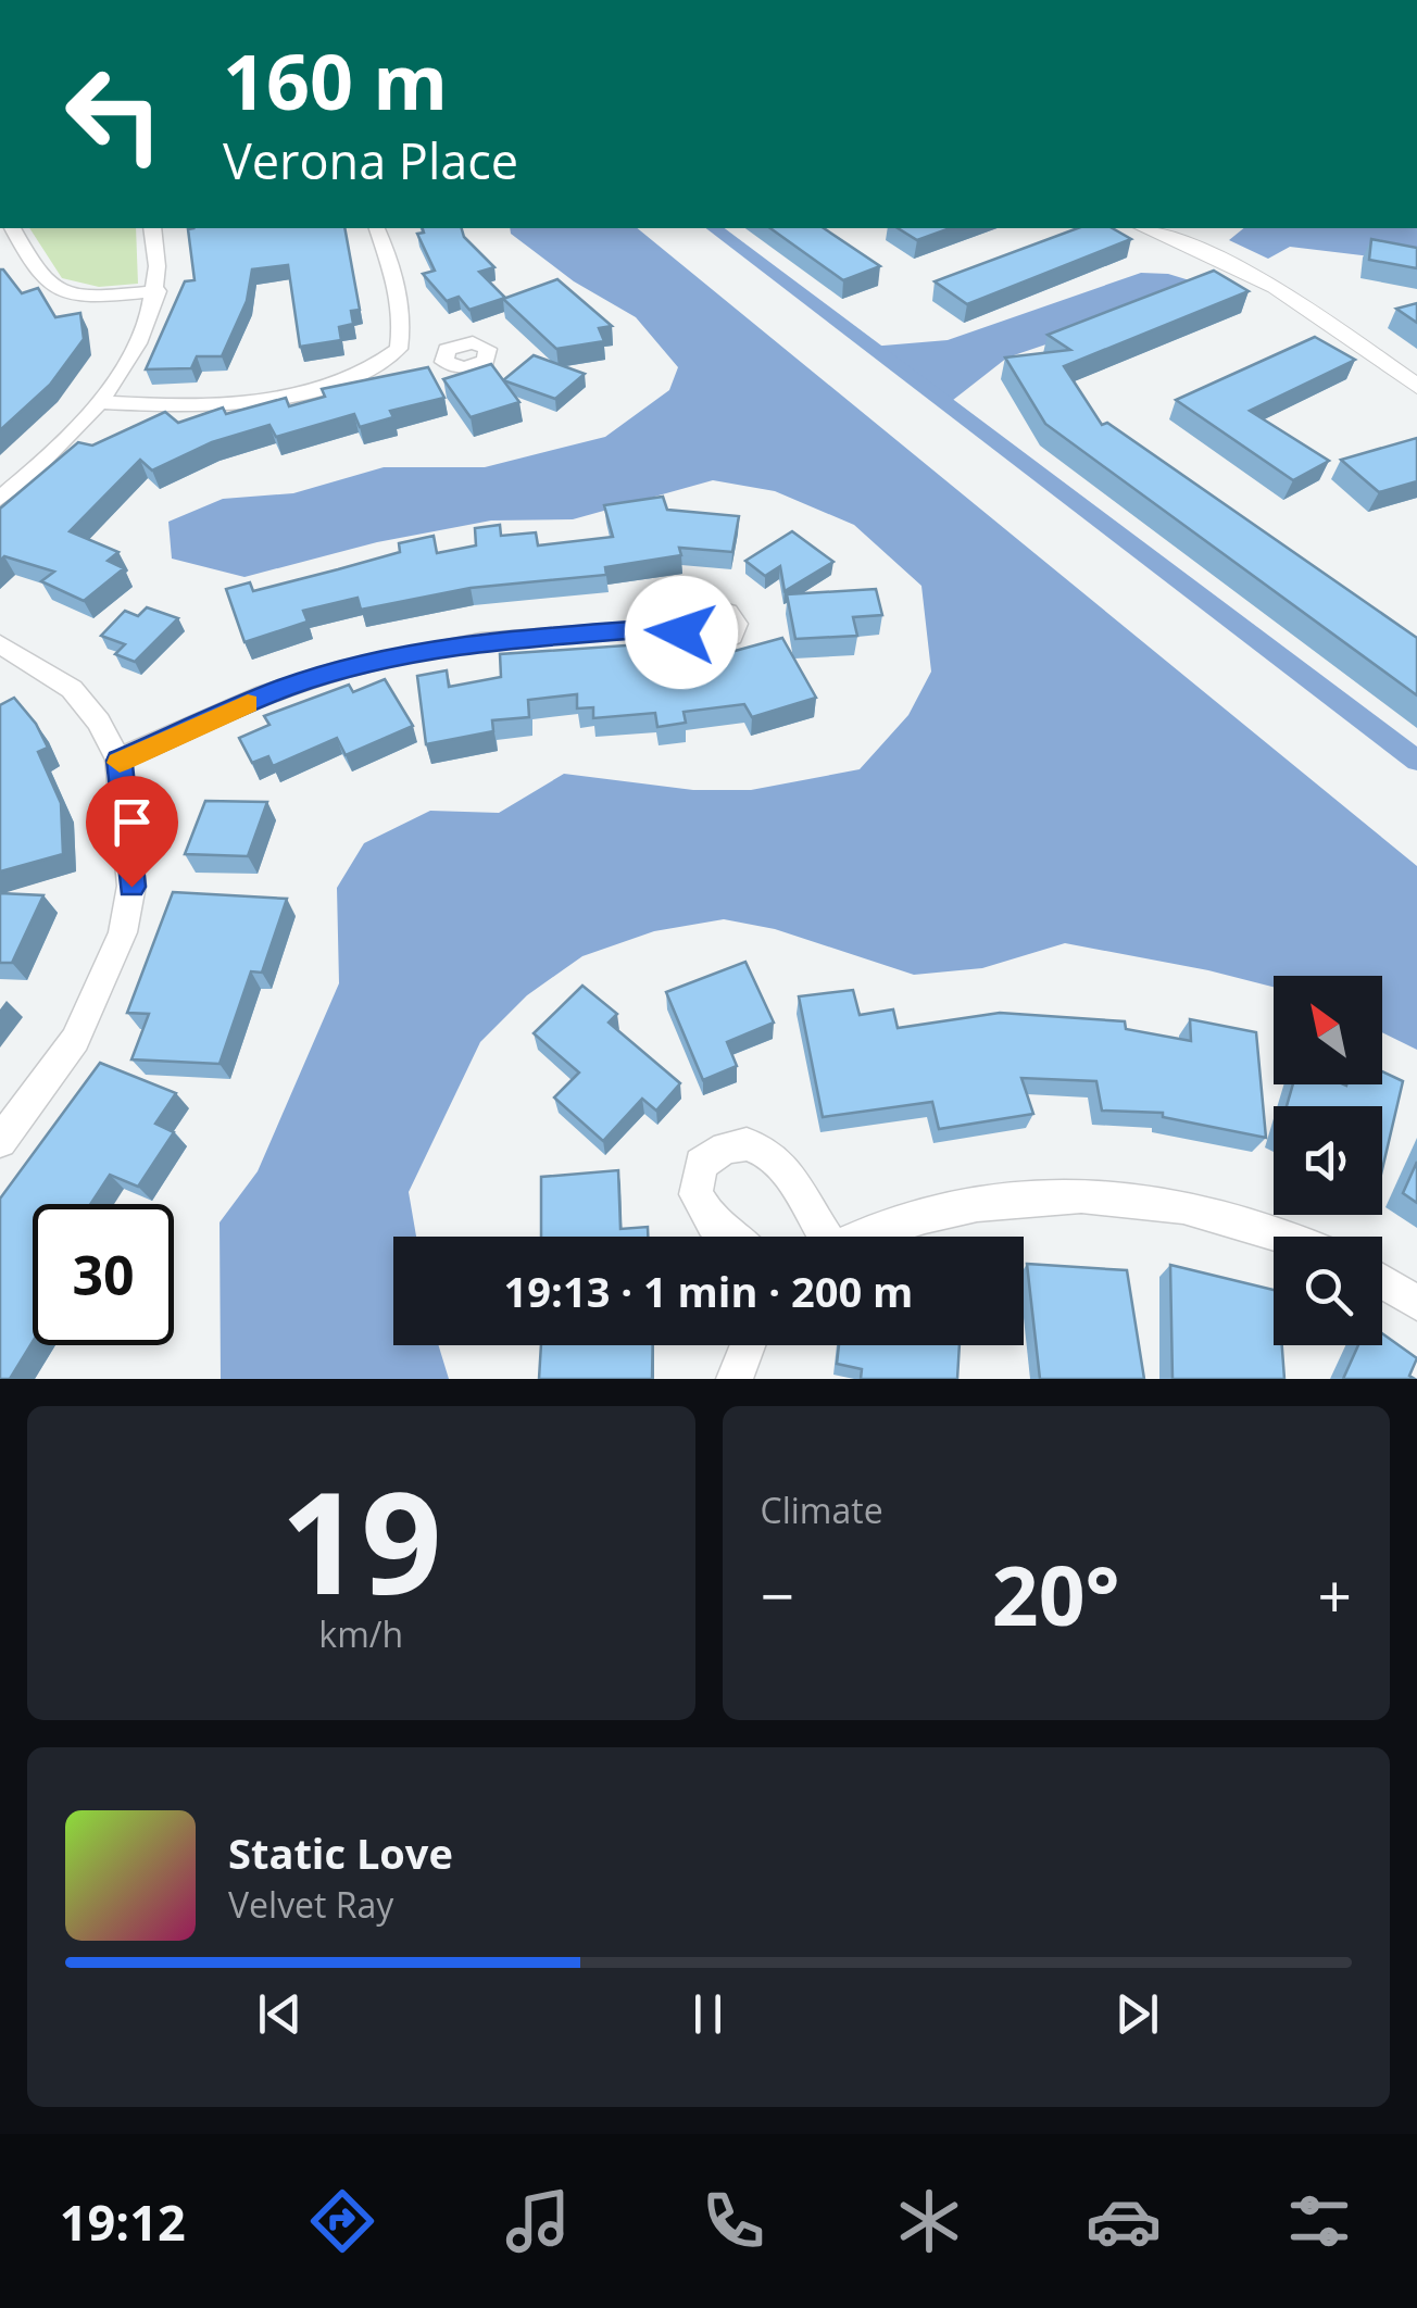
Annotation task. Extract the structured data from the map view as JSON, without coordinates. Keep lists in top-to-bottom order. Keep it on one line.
{"north":"top left","page":{"turn":["160 m","Verona Place"],"limit":"30","trip":"19:13 · 1 min · 200 m","tile":[["19","km/h"],"Climate"],"heat":["−","20°","+"],"song":["Static Love","Velvet Ray"],"tabs":"19:12"}}
